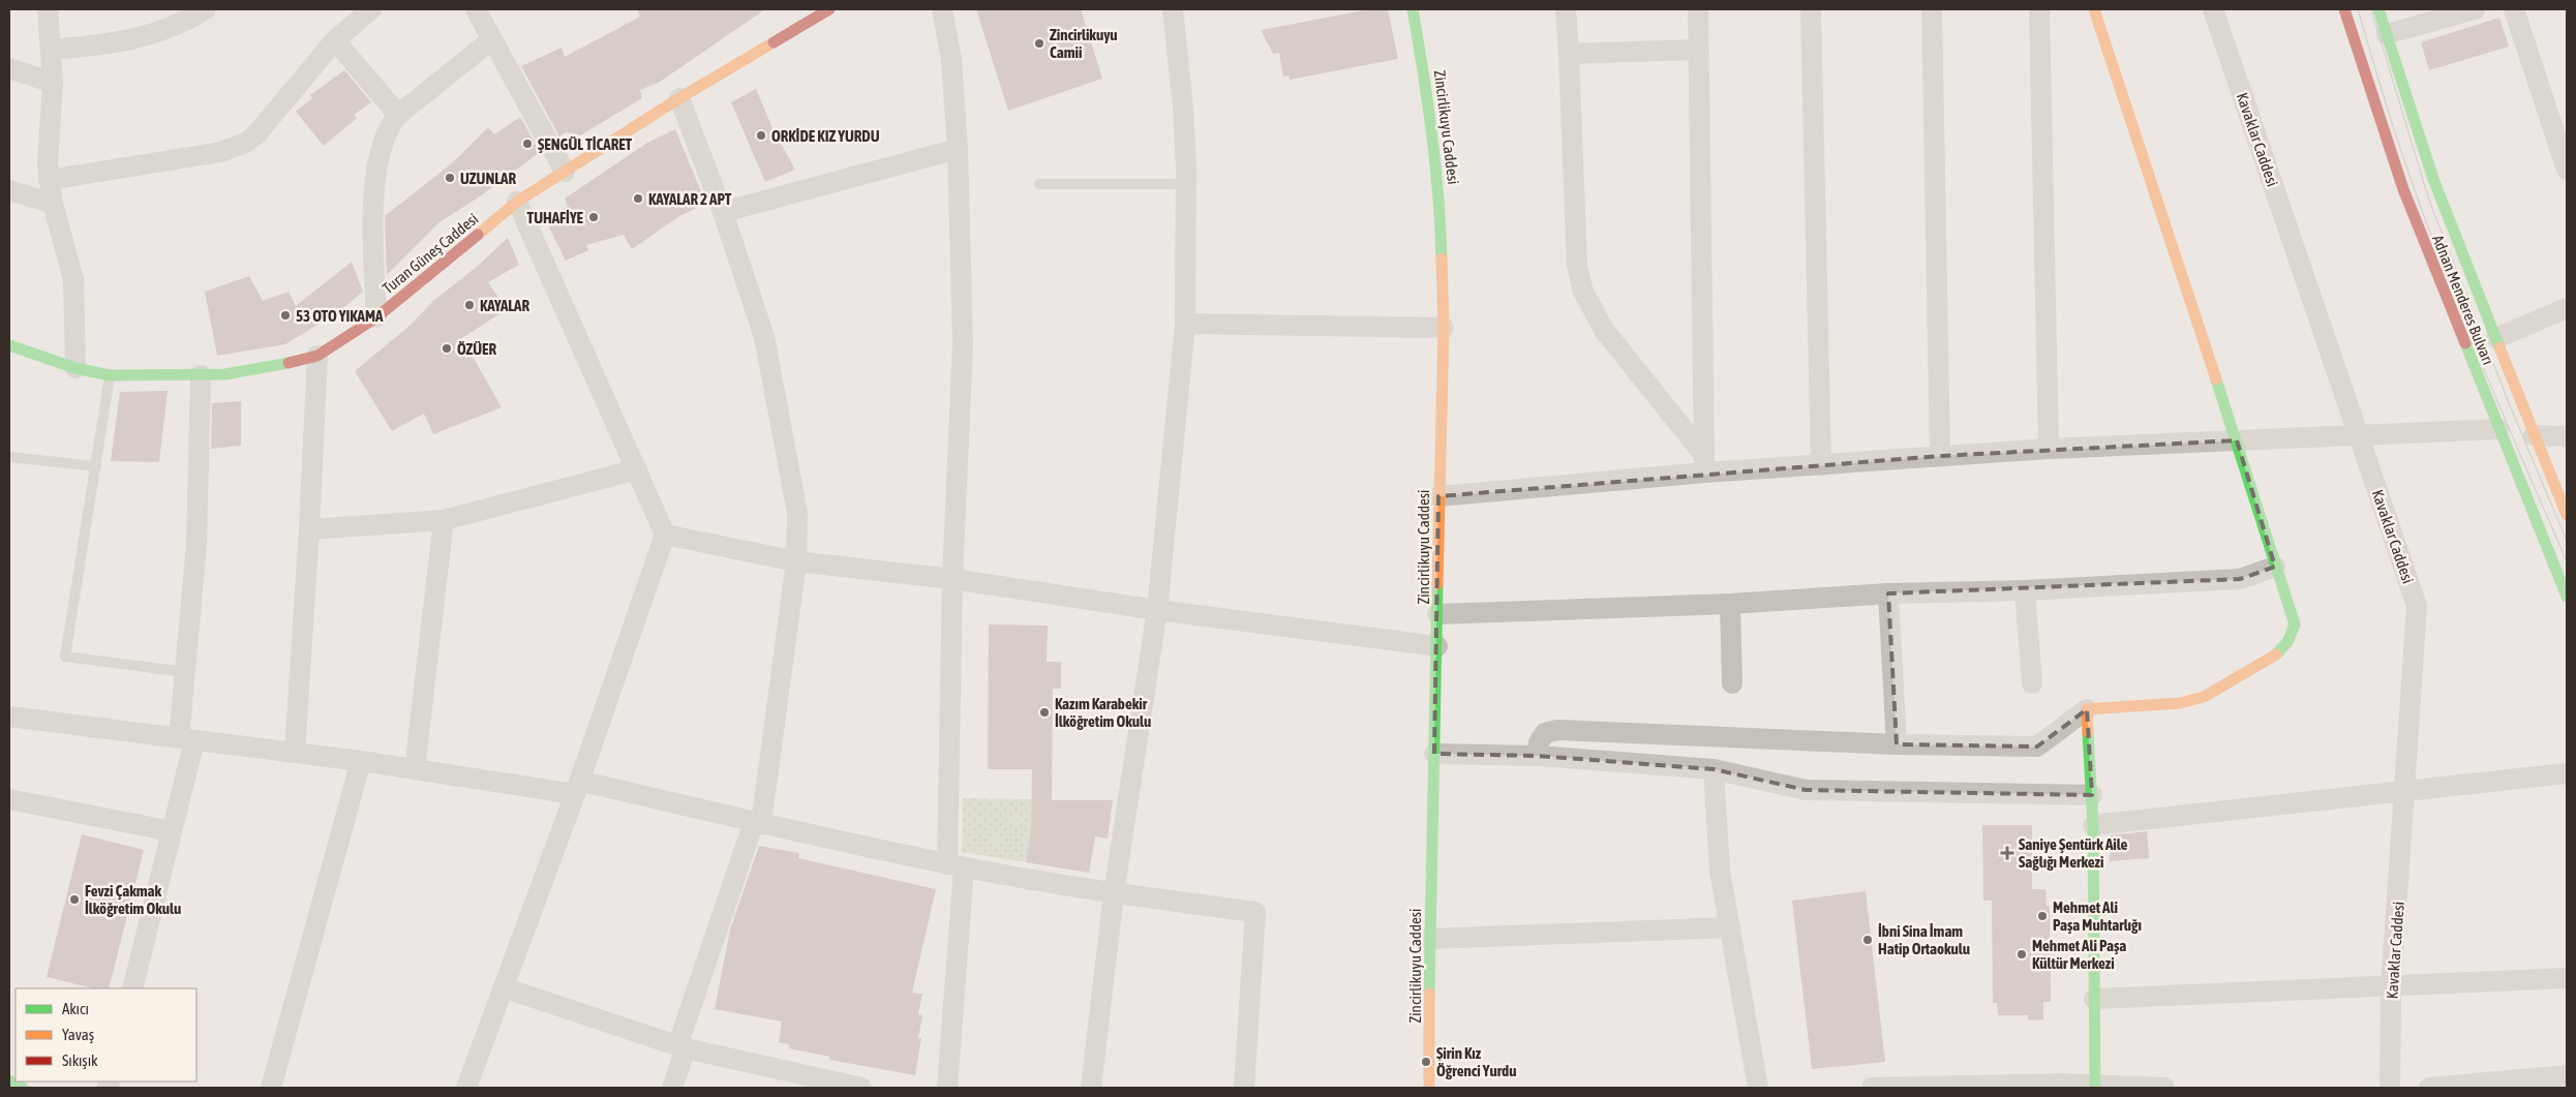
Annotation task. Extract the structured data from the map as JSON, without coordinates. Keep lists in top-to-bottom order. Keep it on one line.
{"streets":{"main road":["Zincirlikuyu Caddesi","Turan Güneş Caddesi","Adnan Menderes Bulvarı"],"street":["Kavaklar Caddesi"]},"places":{"other":["Zincirlikuyu Camii","ORKİDE KIZ YURDU","ŞENGÜL TİCARET","UZUNLAR","KAYALAR 2 APT","TUHAFİYE","KAYALAR","53 OTO YIKAMA","ÖZÜER","Kazım Karabekir İlköğretim Okulu","Fevzi Çakmak İlköğretim Okulu","Mehmet Ali Paşa Muhtarlığı","İbni Sina İmam Hatip Ortaokulu","Mehmet Ali Paşa Kültür Merkezi","Şirin Kız Öğrenci Yurdu"],"health":["Saniye Şentürk Aile Sağlığı Merkezi"]},"legend":["Akıcı","Yavaş","Sıkışık"]}
